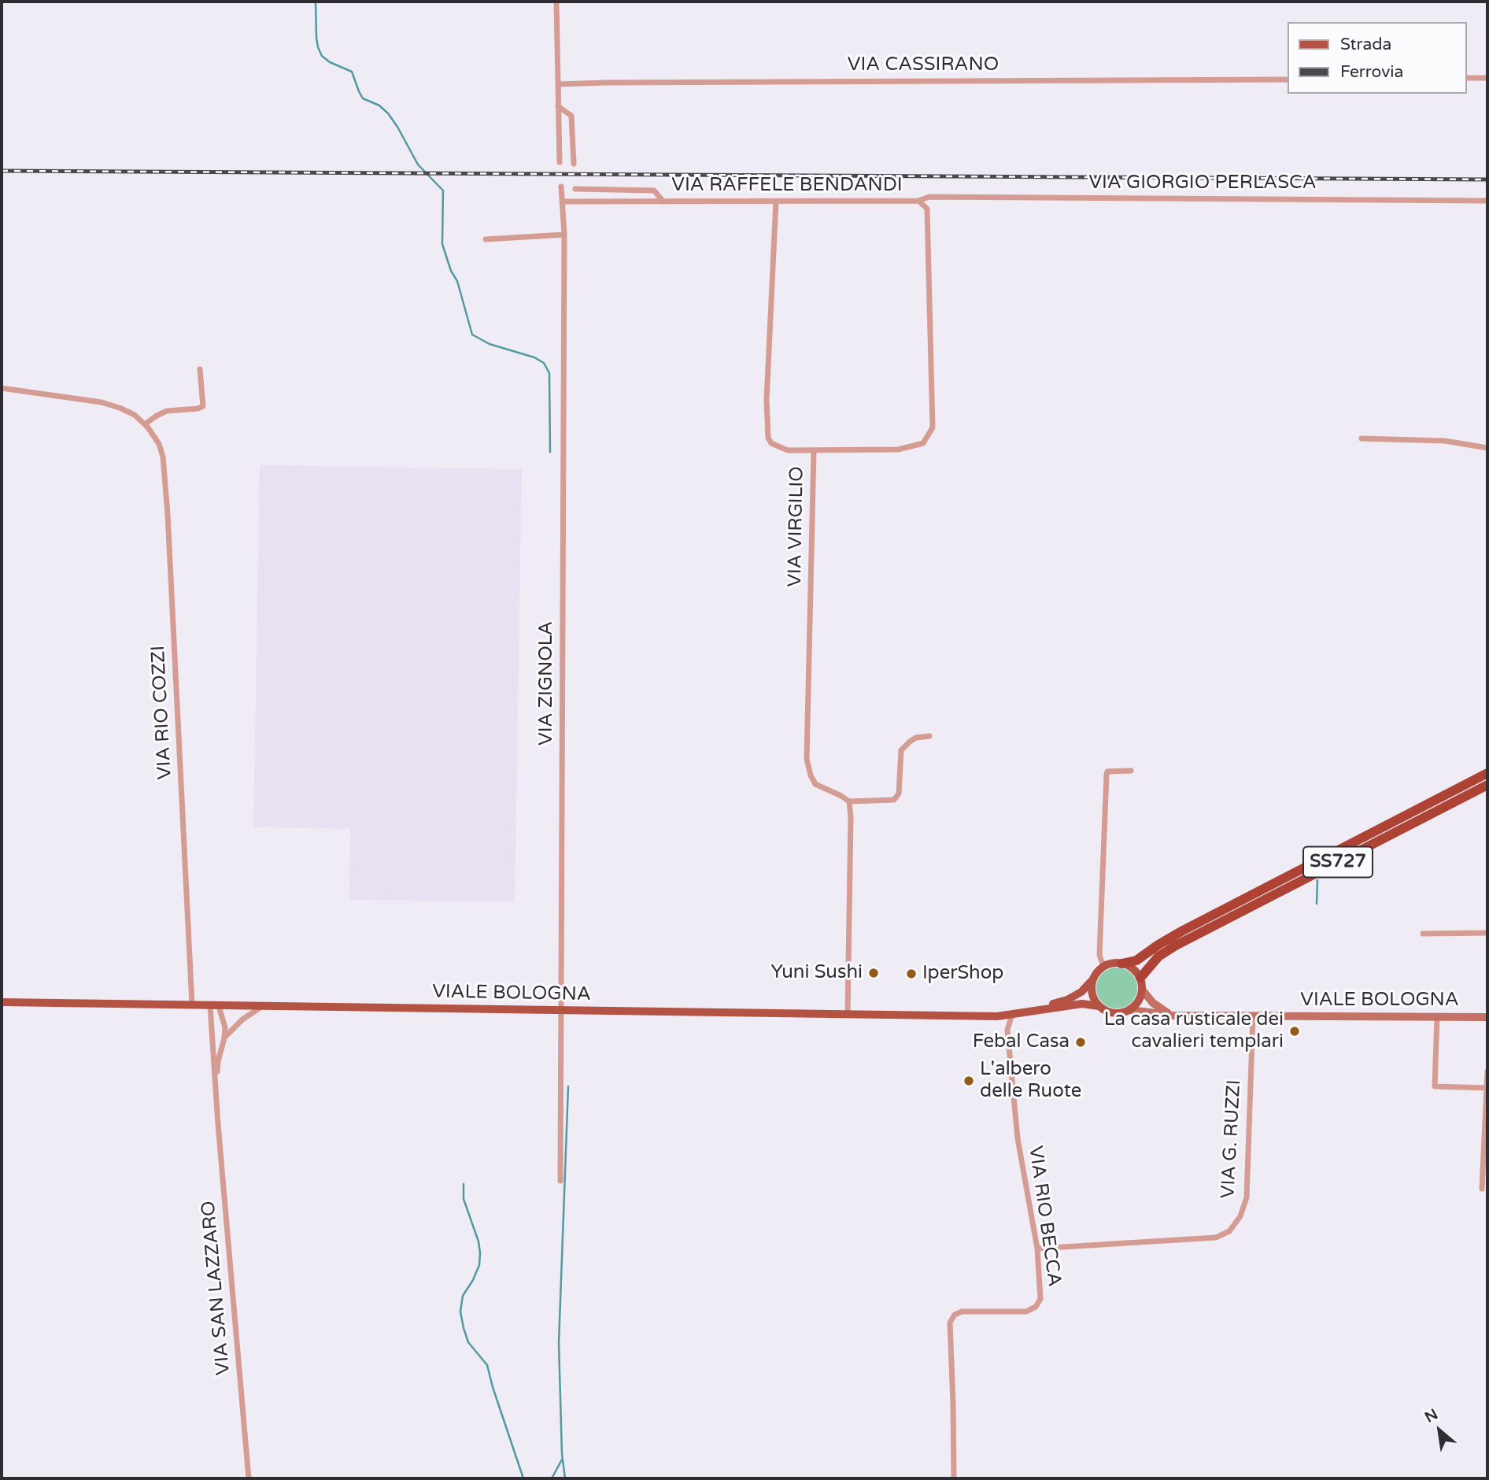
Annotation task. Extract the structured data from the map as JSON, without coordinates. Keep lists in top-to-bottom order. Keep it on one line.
{"streets":{"highway":["SS727"],"main road":["VIALE BOLOGNA"],"street":["VIA CASSIRANO","VIA GIORGIO PERLASCA","VIA RAFFELE BENDANDI","VIA VIRGILIO","VIA ZIGNOLA","VIA RIO COZZI","VIA G. RUZZI","VIA RIO BECCA","VIA SAN LAZZARO"]},"crossings":[["VIA GIORGIO PERLASCA","VIA RAFFELE BENDANDI"],["VIA RAFFELE BENDANDI","VIA VIRGILIO"],["VIA RAFFELE BENDANDI","VIA ZIGNOLA"],["VIA ZIGNOLA","VIALE BOLOGNA"],["VIA RIO COZZI","VIALE BOLOGNA"],["SS727","VIALE BOLOGNA"],["VIALE BOLOGNA","VIA G. RUZZI"],["VIALE BOLOGNA","VIA RIO BECCA"],["VIALE BOLOGNA","VIA SAN LAZZARO"],["VIA G. RUZZI","VIA RIO BECCA"]],"places":["Yuni Sushi","IperShop","La casa rusticale dei cavalieri templari","Febal Casa","L'albero delle Ruote"],"legend":["Strada","Ferrovia"],"north":"top left"}
